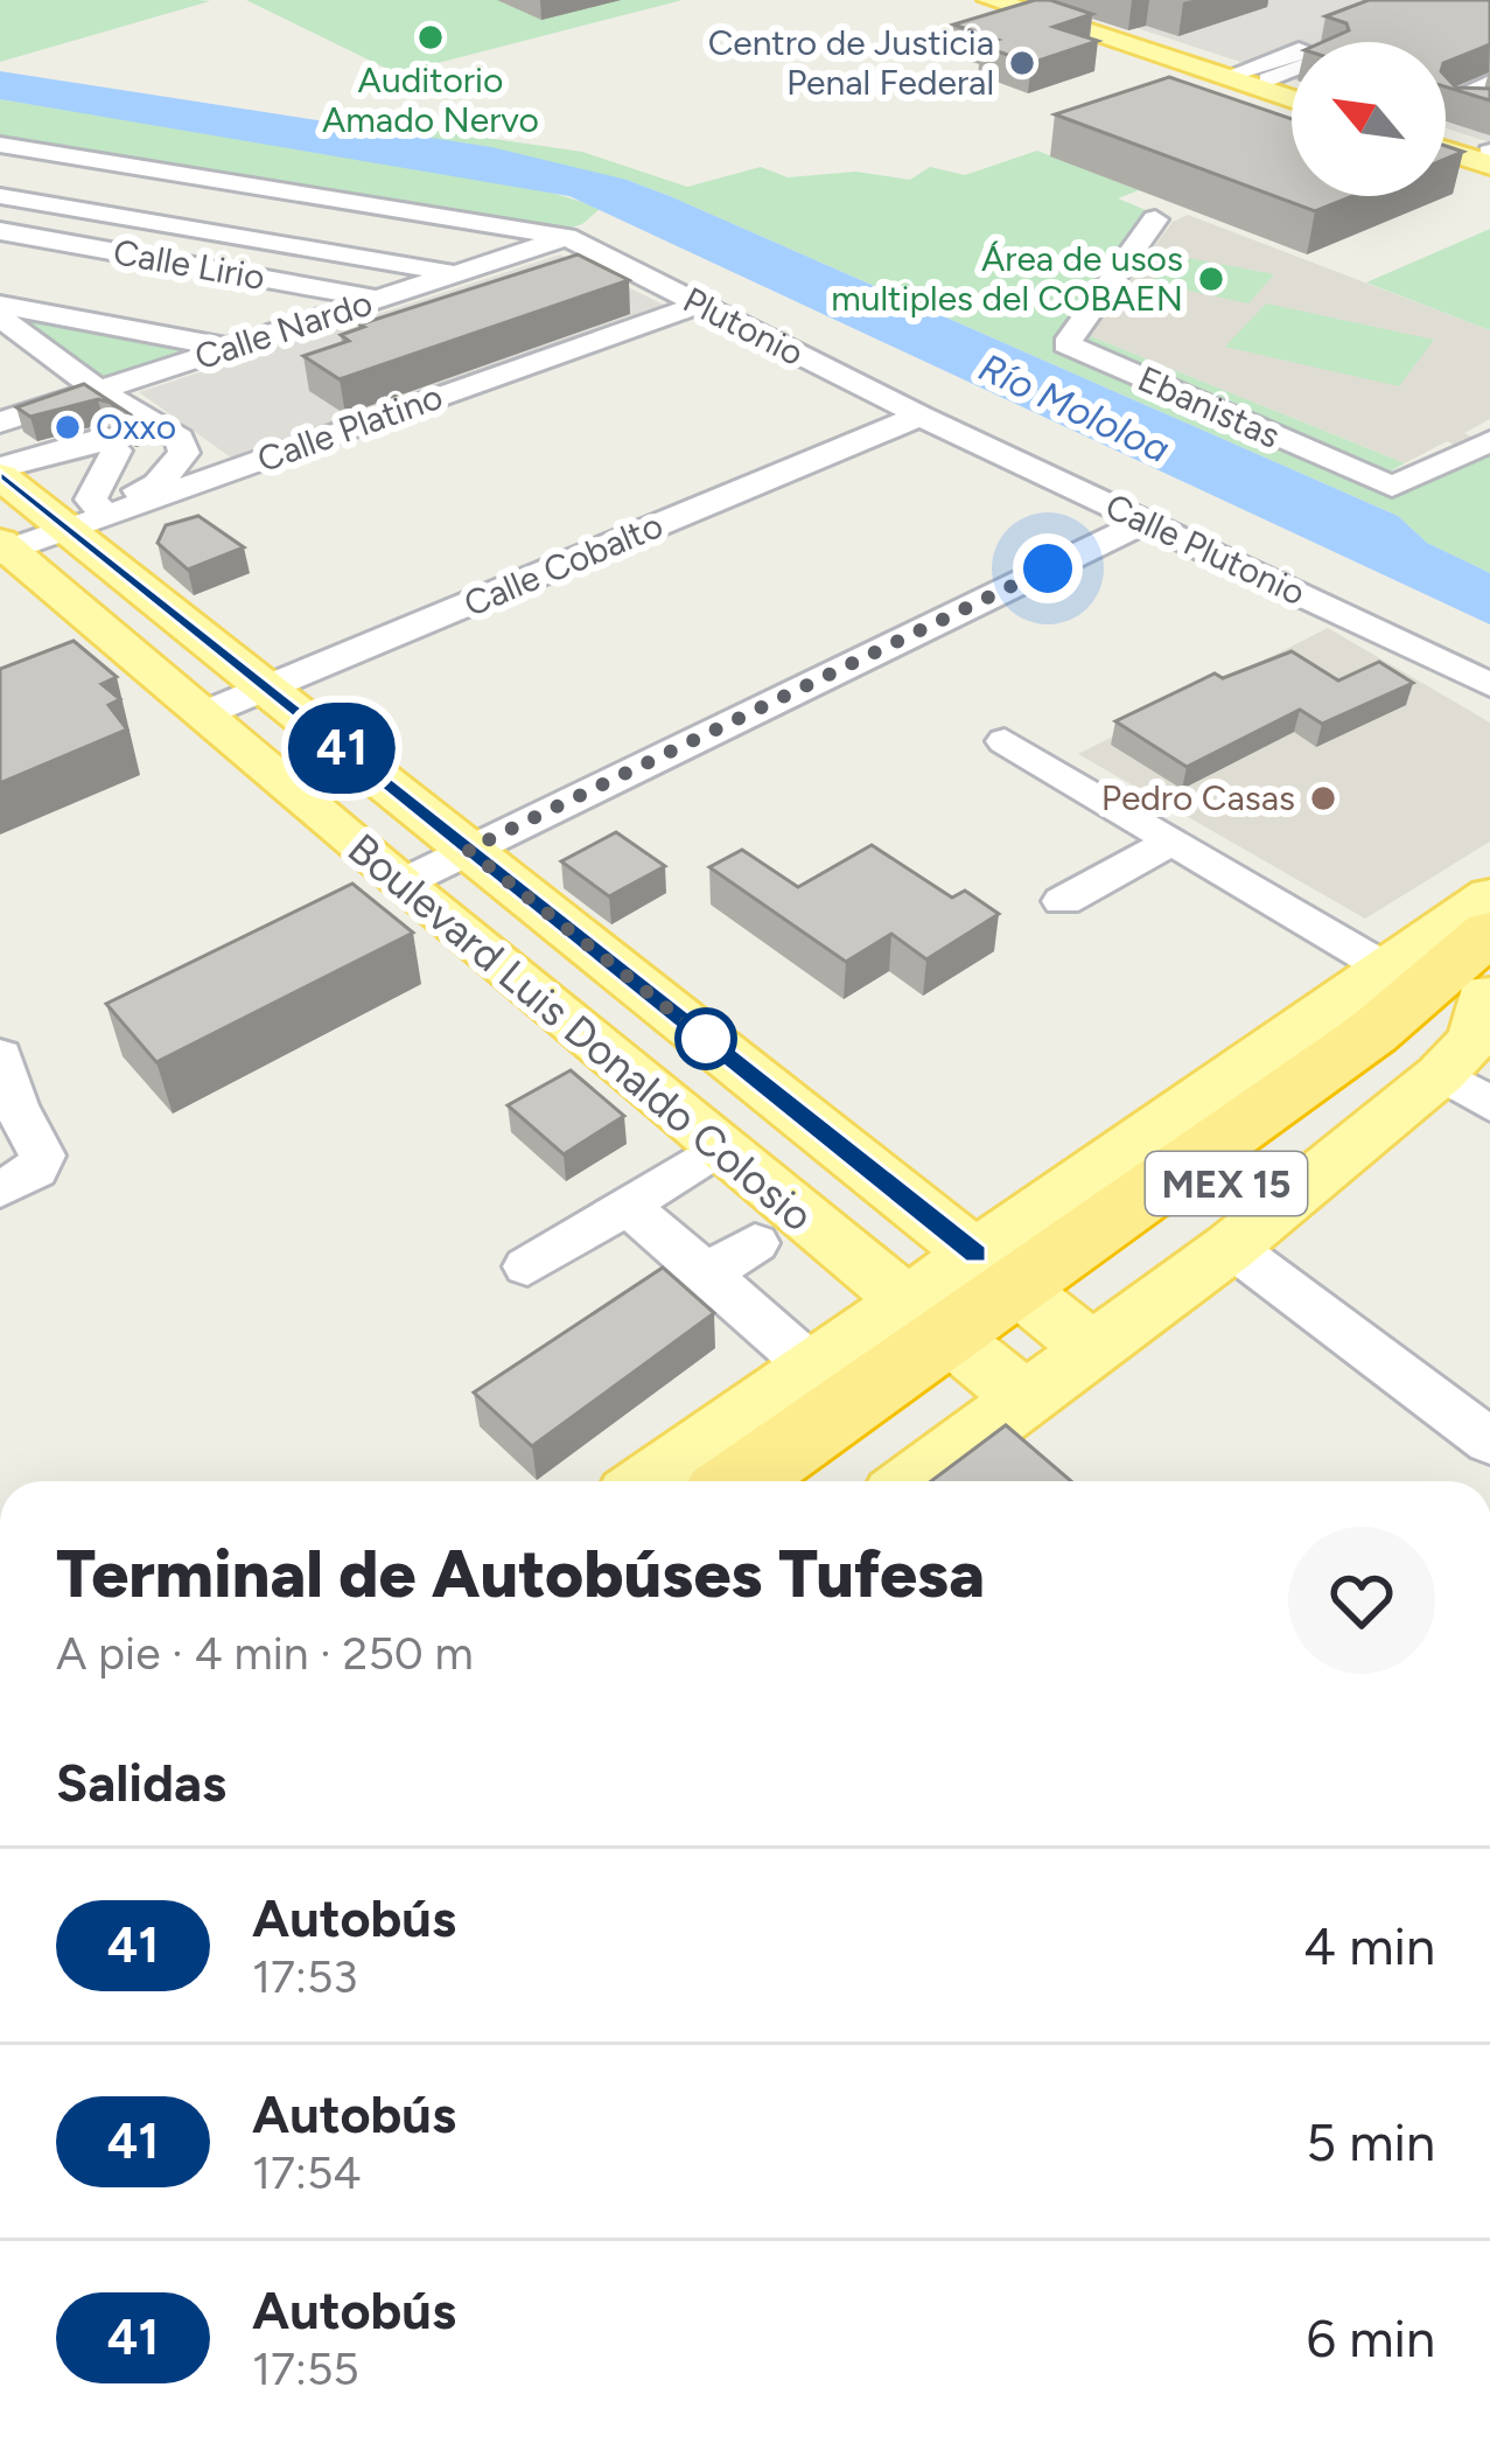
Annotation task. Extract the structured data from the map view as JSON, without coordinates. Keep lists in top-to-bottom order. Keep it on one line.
{"streets":{"highway":["MEX 15"],"main road":["Boulevard Luis Donaldo Colosio"],"street":["Calle Lirio","Plutonio","Calle Nardo","Ebanistas","Calle Platino","Calle Plutonio","Calle Cobalto"]},"crossings":[["Calle Lirio","Calle Nardo"],["Plutonio","Calle Nardo"],["Plutonio","Calle Platino"],["Plutonio","Calle Plutonio"],["Plutonio","Calle Cobalto"],["Calle Platino","Boulevard Luis Donaldo Colosio"],["Calle Plutonio","Calle Cobalto"],["Calle Cobalto","Boulevard Luis Donaldo Colosio"],["Boulevard Luis Donaldo Colosio","MEX 15"]],"water":["Río Mololoa"],"places":["Auditorio Amado Nervo","Centro de Justicia Penal Federal","Área de usos multiples del COBAEN","Oxxo","Pedro Casas"],"lines":["bus line 41"],"north":"top left","page":{"on_map":"41","heading":[["Terminal de Autobúses Tufesa","A pie · 4 min · 250 m"],"Salidas"],"list":[{"mark":"41","name":"Autobús","note":"17:53","value":"4 min"},{"mark":"41","name":"Autobús","note":"17:54","value":"5 min"},{"mark":"41","name":"Autobús","note":"17:55","value":"6 min"}]}}
